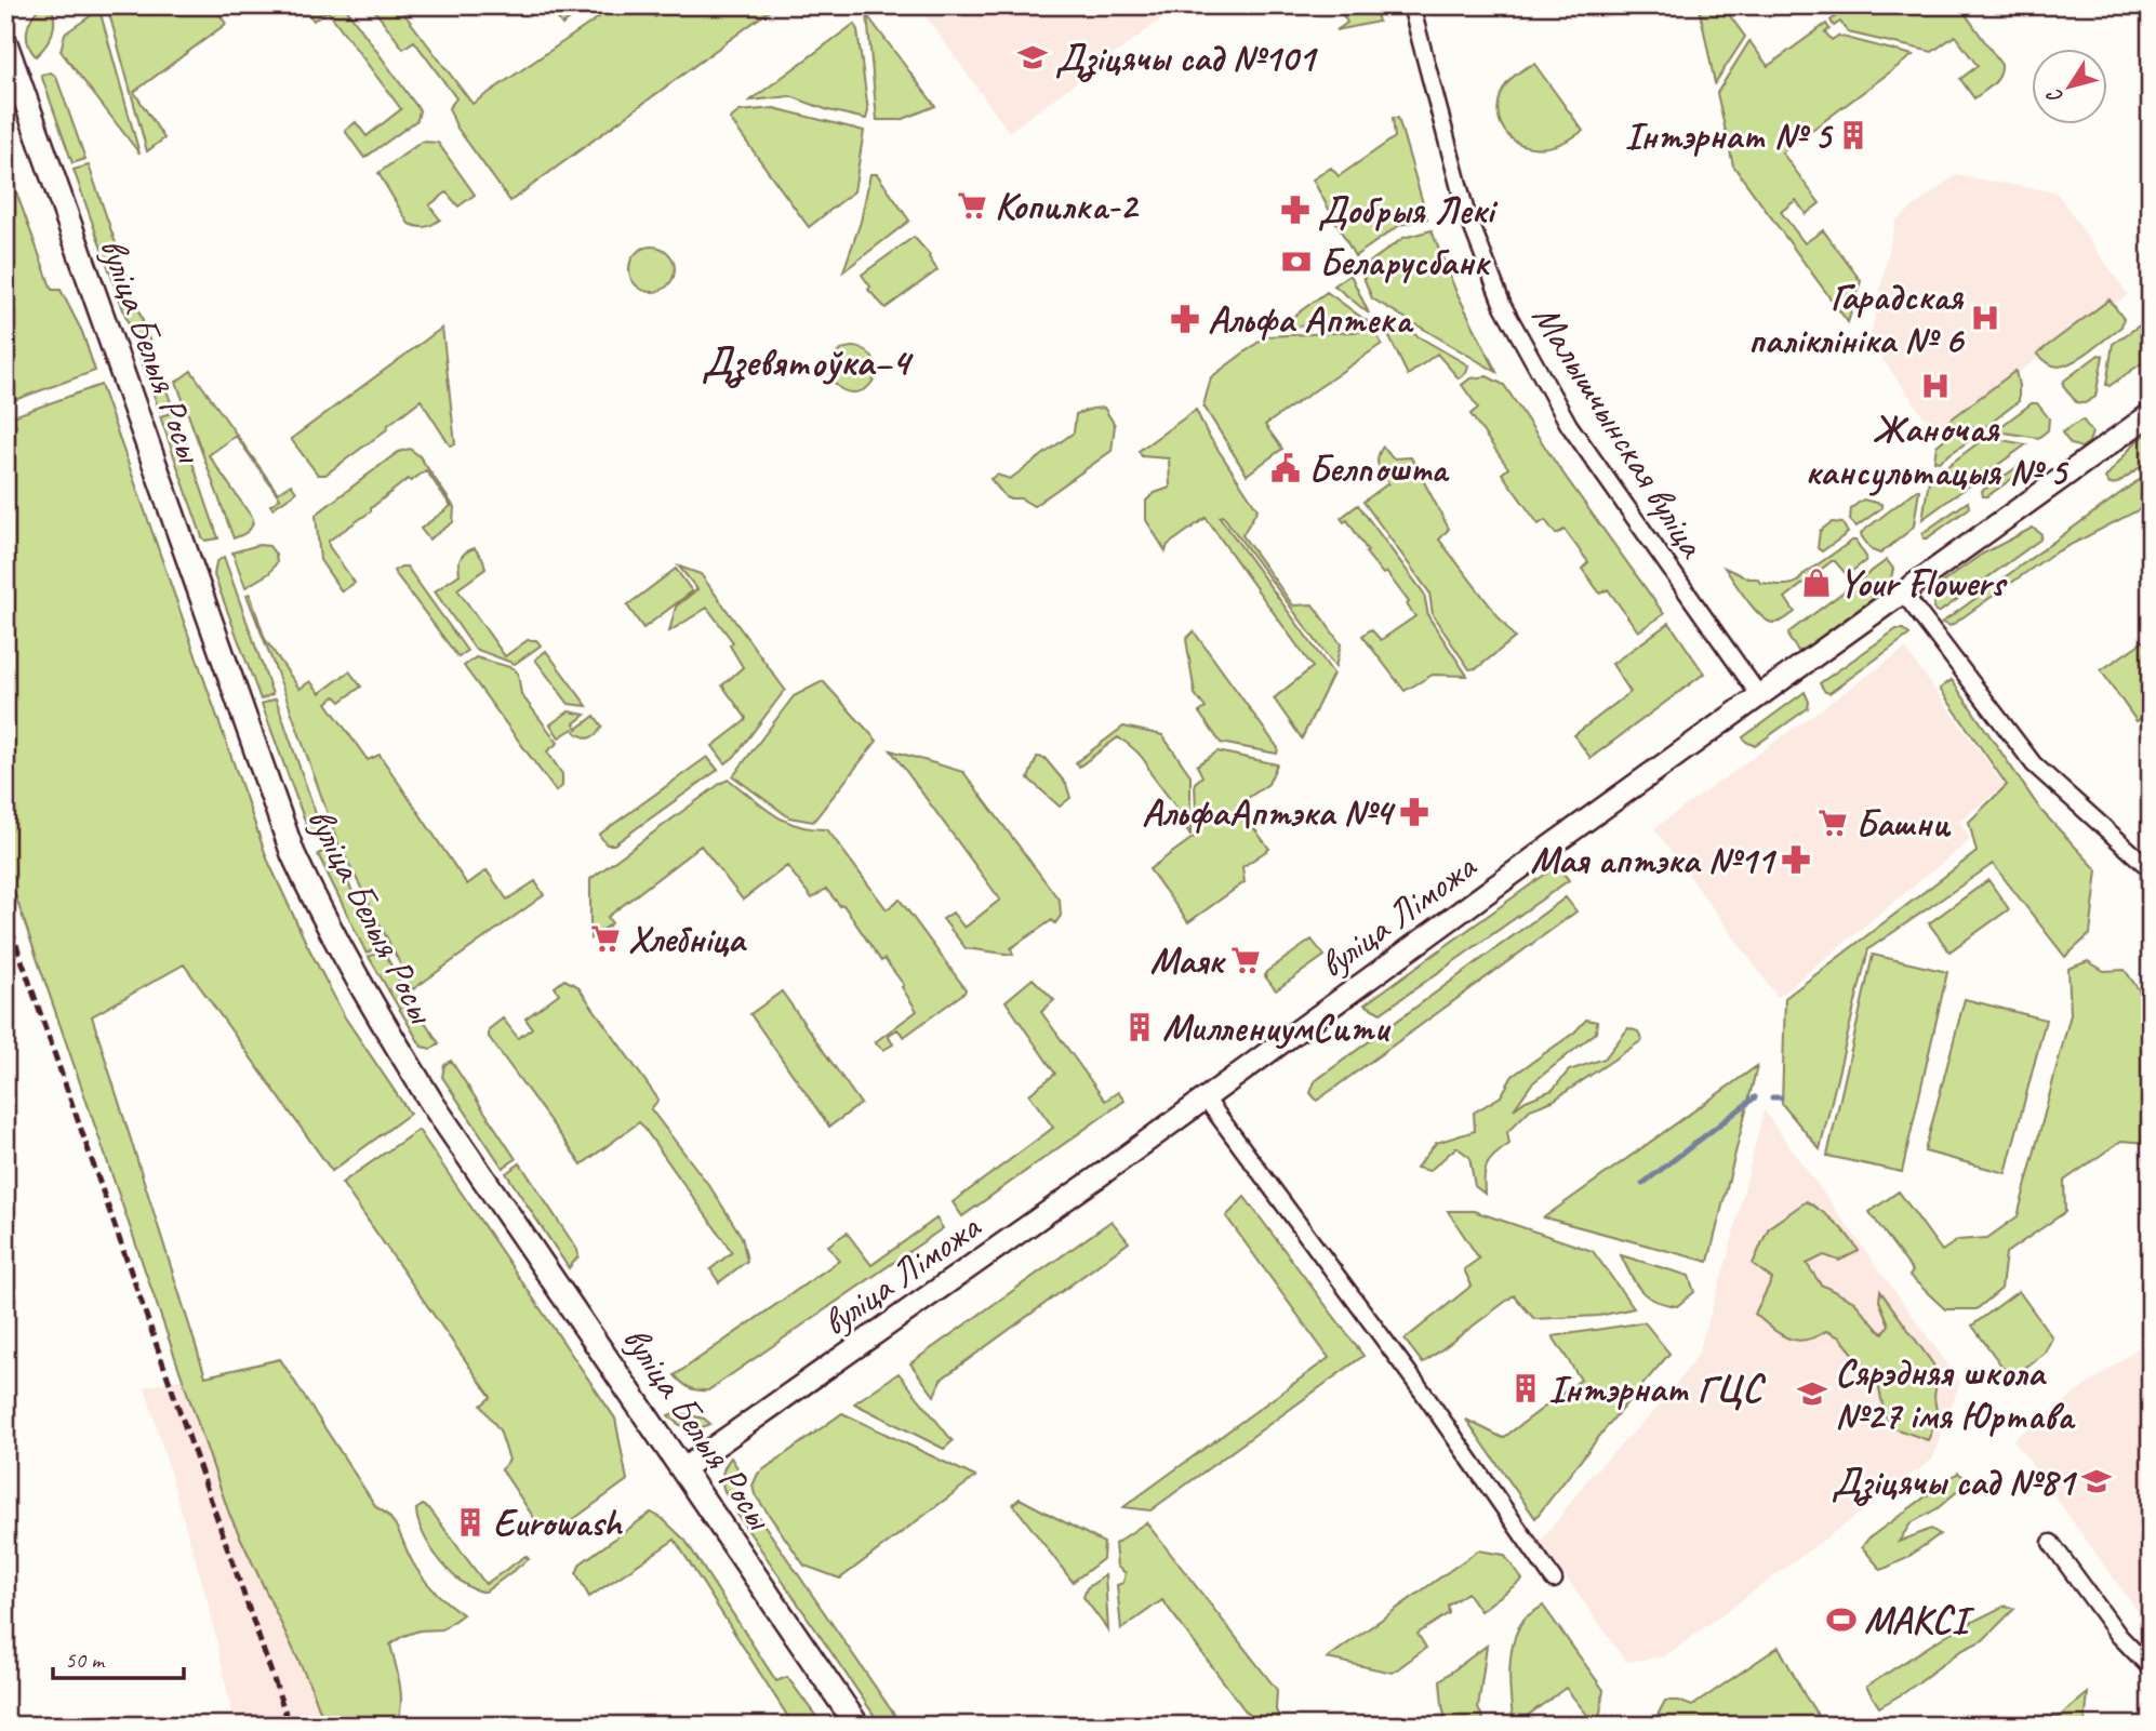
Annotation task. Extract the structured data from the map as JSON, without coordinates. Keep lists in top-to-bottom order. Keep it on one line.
{"streets":{"main road":["вуліца Белыя Росы"],"street":["Малышчынская вуліца","вуліца Ліможа"]},"crossings":[["вуліца Белыя Росы","вуліца Ліможа"],["Малышчынская вуліца","вуліца Ліможа"]],"districts":["Дзевятоўка–4"],"places":{"school or university":["Дзіцячы сад №101","Сярэдняя школа №27 імя Юртава","Дзіцячы сад №81"],"building":["Інтэрнат № 5","МиллениумСити","Інтэрнат ГЦС","Eurowash"],"supermarket":["Копилка-2","Башни","Хлебніца","Маяк"],"pharmacy":["Добрыя Лекі","Альфа Аптека","АльфаАптэка №4","Мая аптэка №11"],"bank":["Беларусбанк"],"hospital":["Гарадская паліклініка № 6","Жаночая кансультацыя № 5"],"public building":["Белпошта"],"shop":["Your Flowers"],"sports":["МАКСІ"]},"scale_bar":"50 m","north":"bottom left"}
